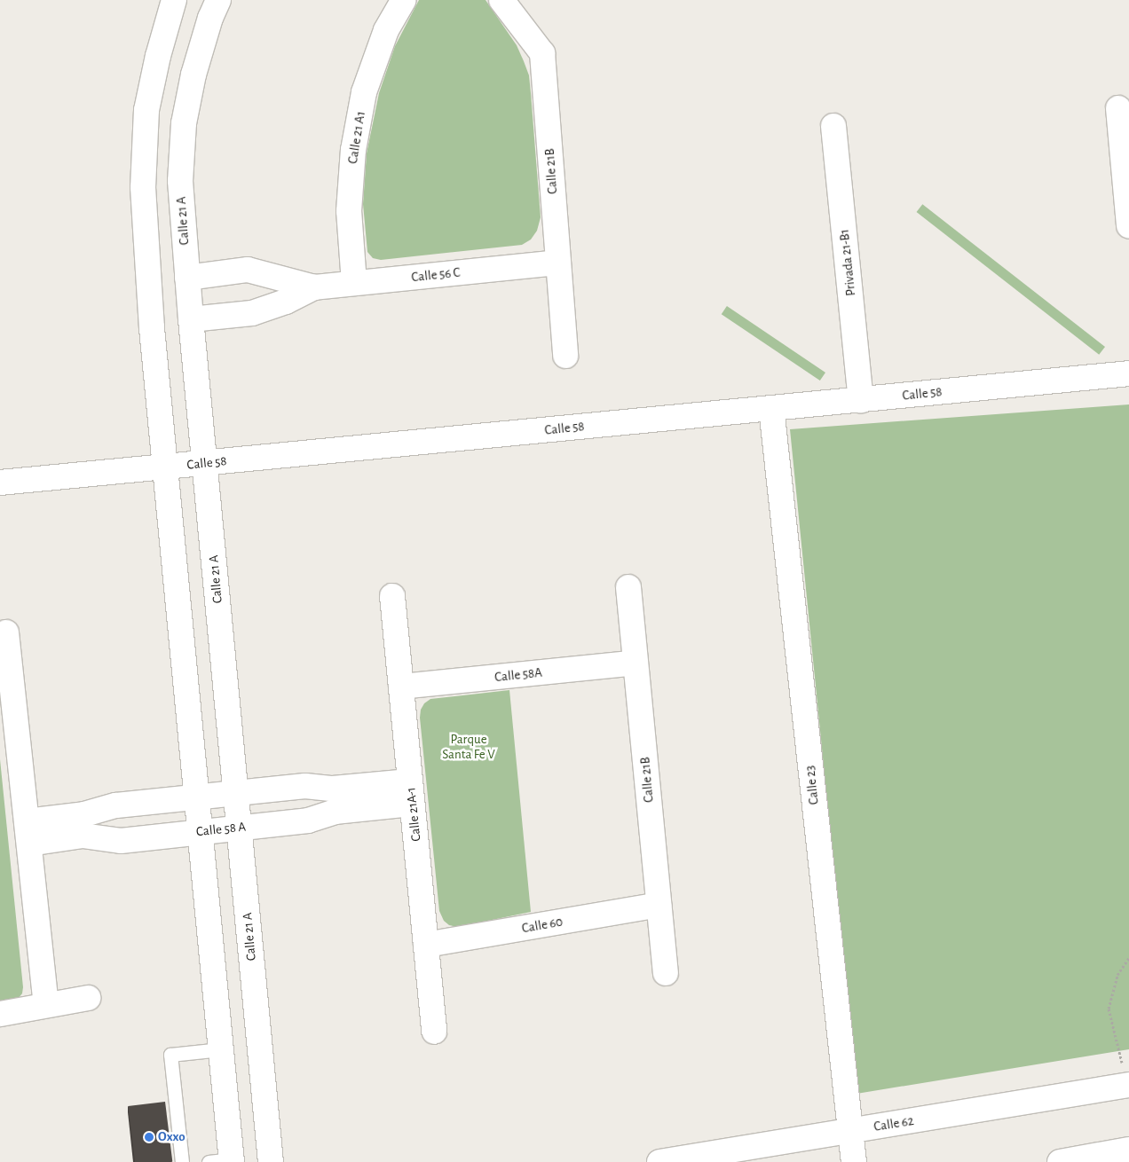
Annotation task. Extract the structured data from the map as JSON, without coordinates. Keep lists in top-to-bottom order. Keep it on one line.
{"streets":{"street":["Calle 21 A1","Calle 21B","Calle 21 A","Privada 21-B1","Calle 56 C","Calle 58","Calle 58A","Calle 23","Calle 21A-1","Calle 58 A","Calle 60","Calle 62"]},"crossings":[["Calle 21 A1","Calle 56 C"],["Calle 21B","Calle 56 C"],["Calle 21B","Calle 58A"],["Calle 21B","Calle 60"],["Calle 21 A","Calle 56 C"],["Calle 21 A","Calle 58"],["Calle 21 A","Calle 58 A"],["Privada 21-B1","Calle 58"],["Calle 58","Calle 23"],["Calle 58A","Calle 21A-1"],["Calle 23","Calle 62"],["Calle 21A-1","Calle 58 A"],["Calle 21A-1","Calle 60"]],"parks":["Parque Santa Fe V"],"places":["Oxxo"]}
